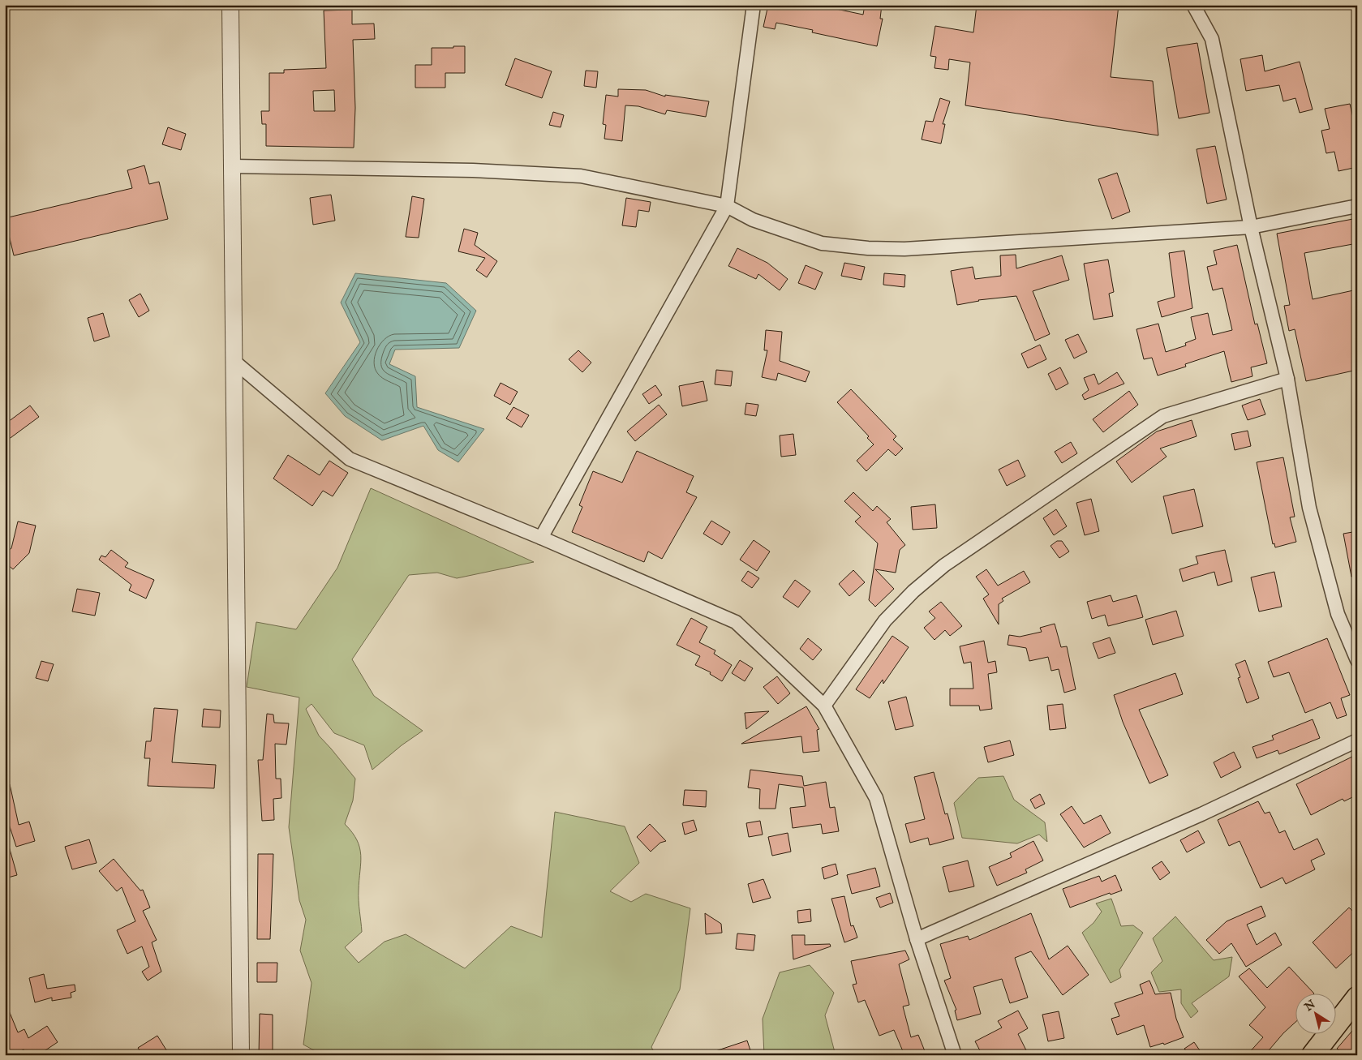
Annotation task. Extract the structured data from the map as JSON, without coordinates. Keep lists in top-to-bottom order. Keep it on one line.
{"north":"top left"}
